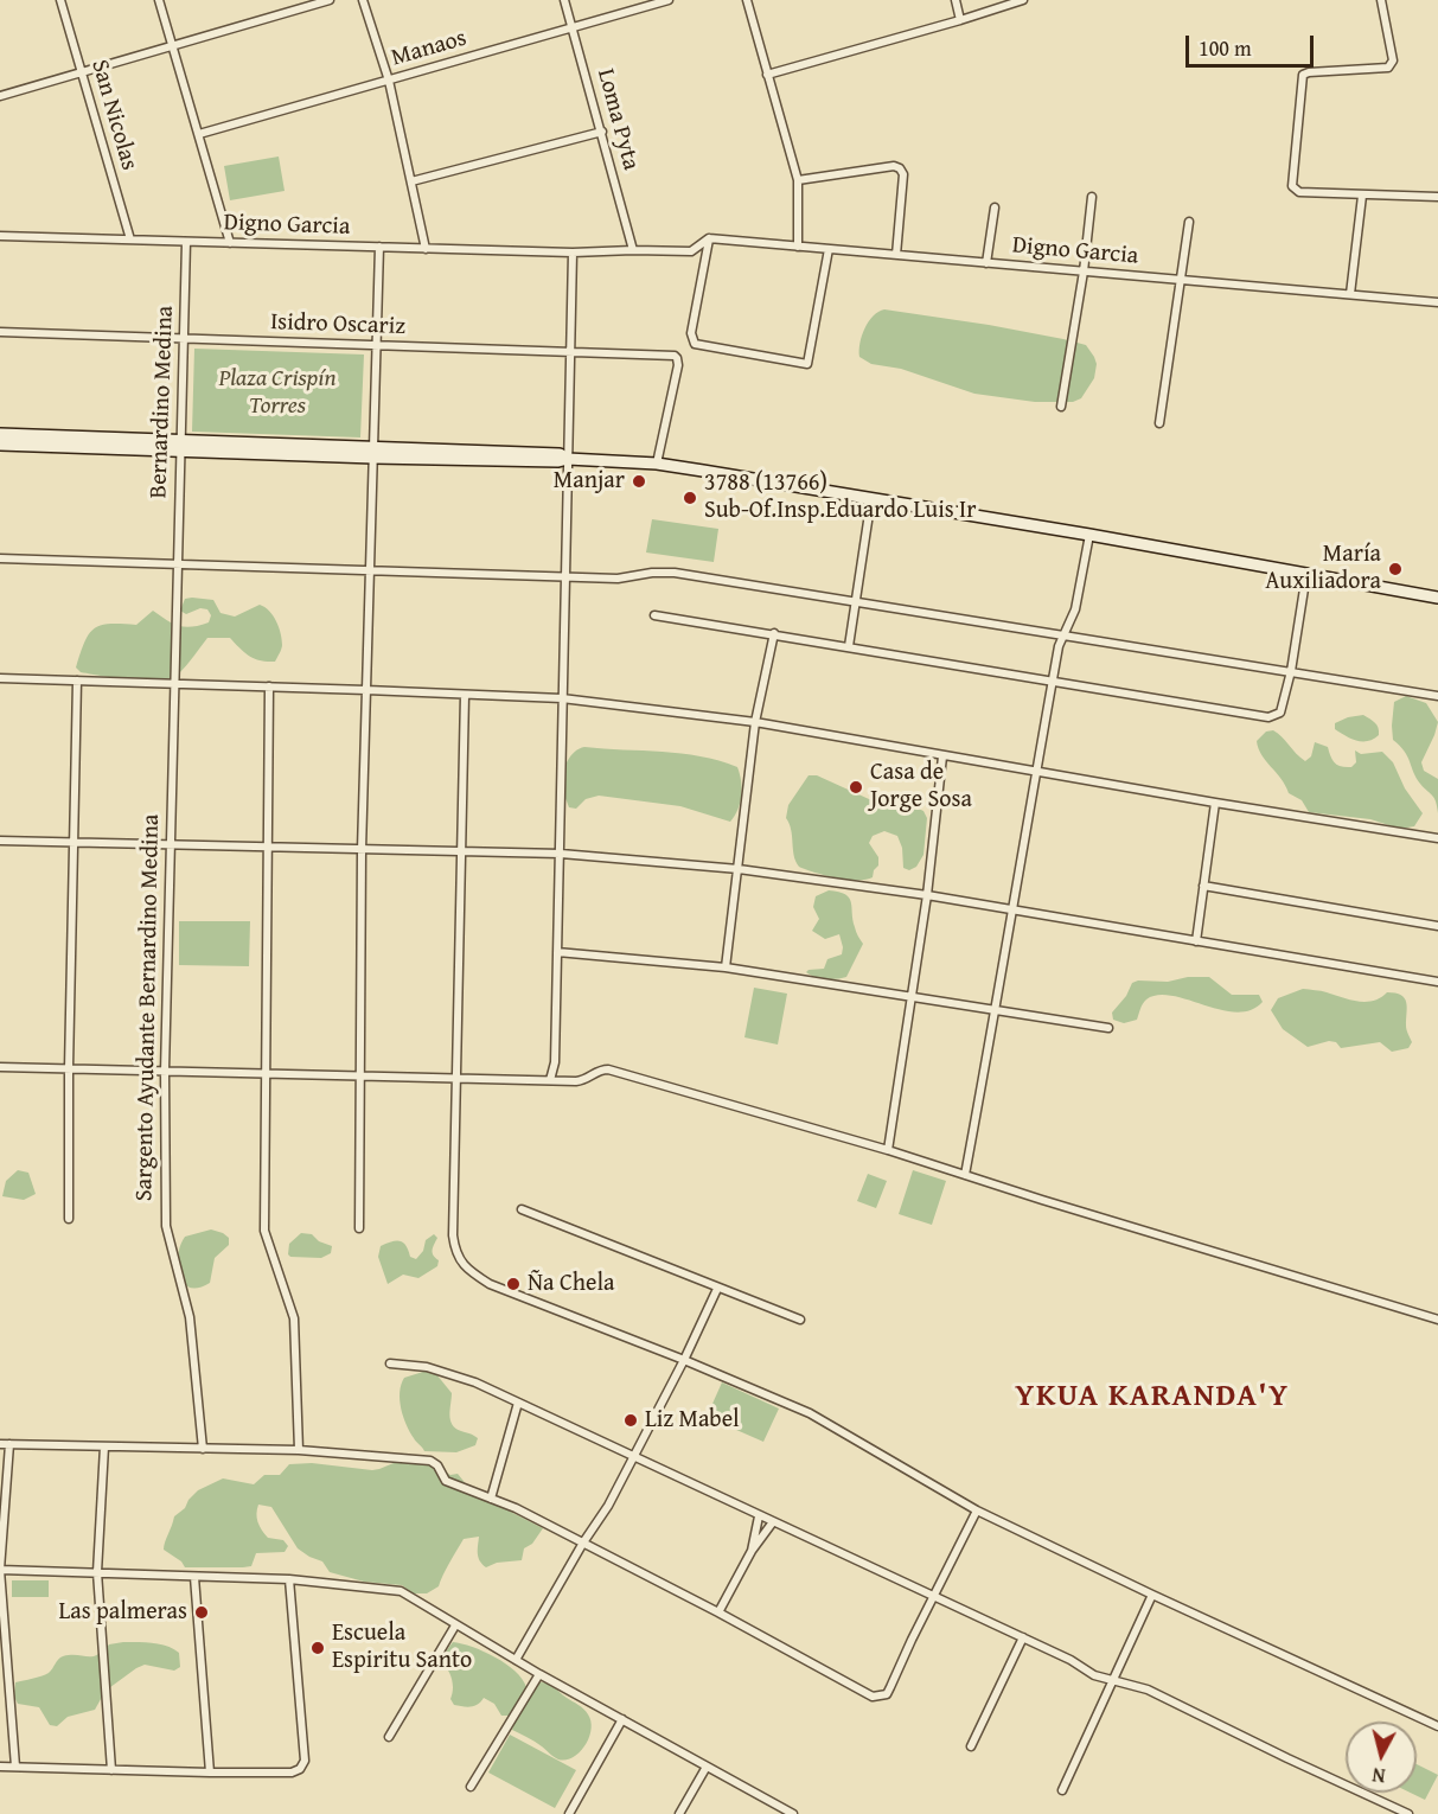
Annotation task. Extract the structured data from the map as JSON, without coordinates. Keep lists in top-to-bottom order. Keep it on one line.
{"streets":{"street":["Manaos","San Nicolas","Loma Pyta","Digno Garcia","Isidro Oscariz","Bernardino Medina","Sargento Ayudante Bernardino Medina"]},"crossings":[["Manaos","Loma Pyta"],["San Nicolas","Digno Garcia"],["Loma Pyta","Digno Garcia"],["Digno Garcia","Bernardino Medina"],["Isidro Oscariz","Bernardino Medina"],["Bernardino Medina","Sargento Ayudante Bernardino Medina"]],"districts":["YKUA KARANDA'Y"],"parks":["Plaza Crispín Torres"],"places":["Manjar","3788 (13766) Sub-Of.Insp.Eduardo Luis Ir","María Auxiliadora","Casa de Jorge Sosa","Ña Chela","Liz Mabel","Las palmeras","Escuela Espiritu Santo"],"scale_bar":"100 m","north":"bottom"}
